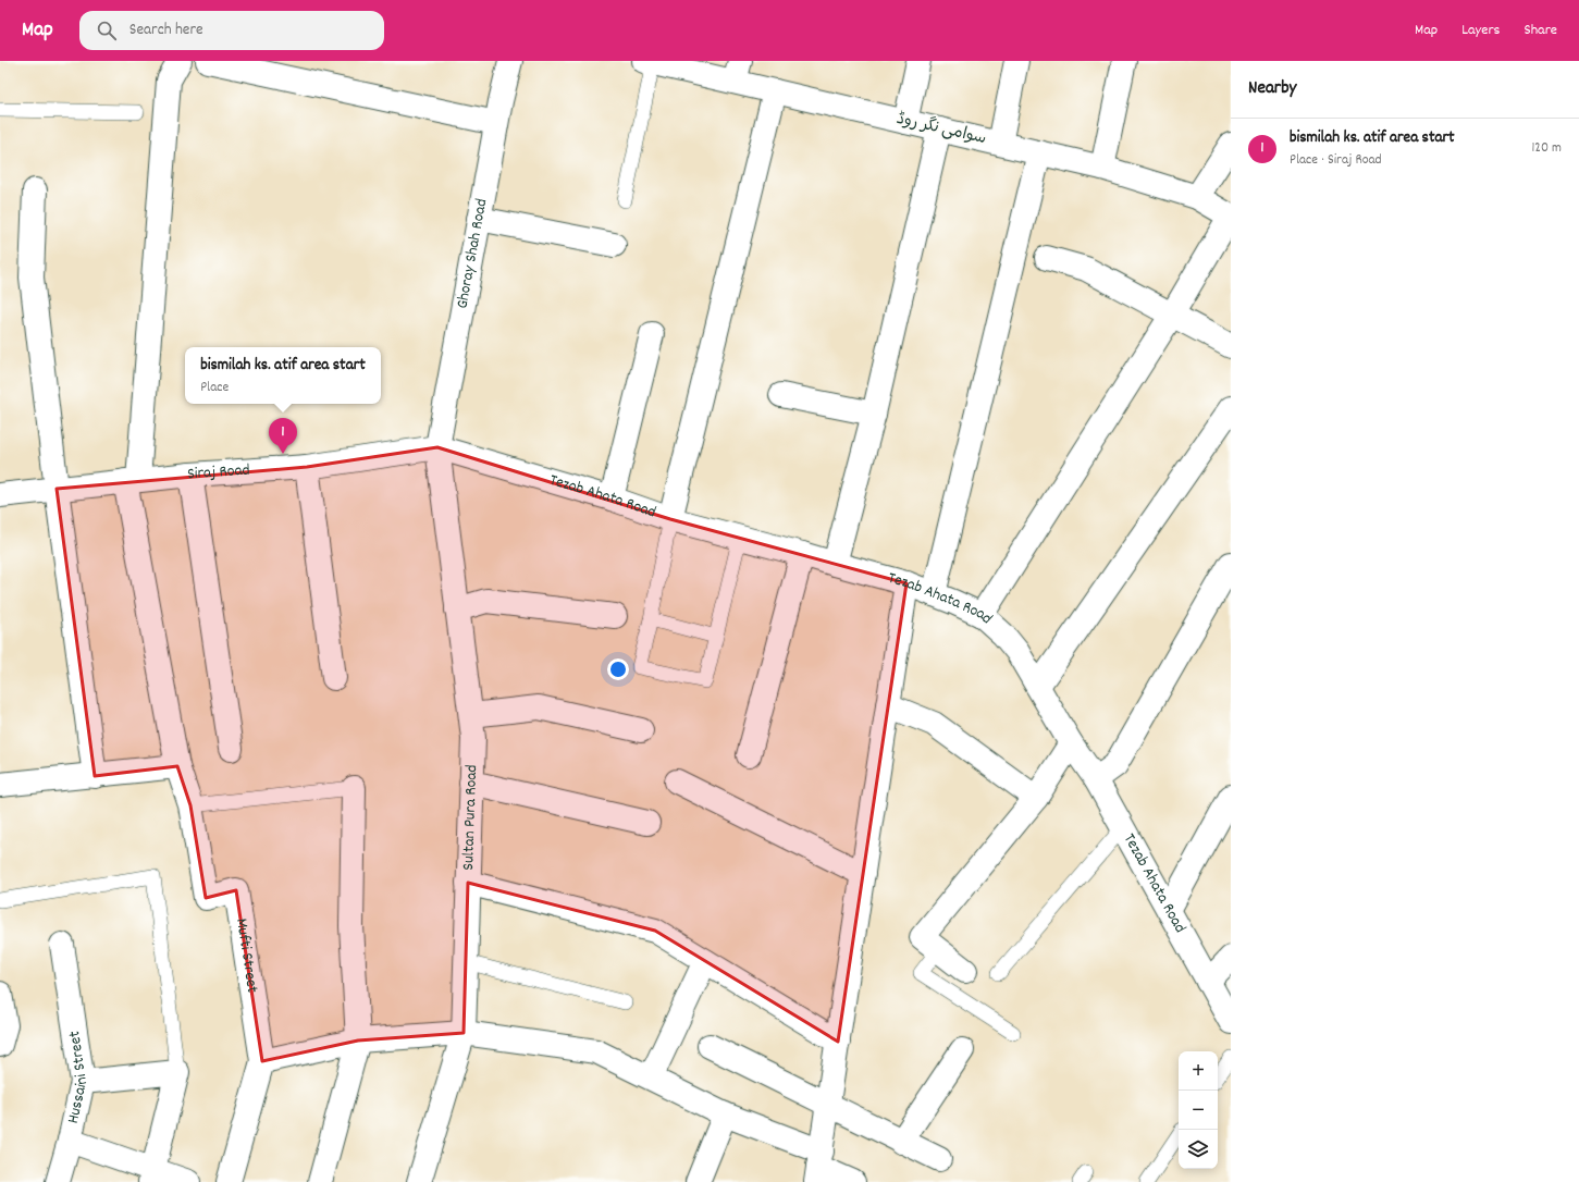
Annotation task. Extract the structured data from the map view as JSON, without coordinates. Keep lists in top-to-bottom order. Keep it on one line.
{"streets":{"street":["سوامی نگر روڈ","Ghoray Shah Road","Siraj Road","Tezab Ahata Road","Sultan Pura Road","Mufti Street","Hussaini Street"]},"crossings":[["Ghoray Shah Road","Siraj Road"],["Ghoray Shah Road","Tezab Ahata Road"],["Ghoray Shah Road","Sultan Pura Road"],["Siraj Road","Tezab Ahata Road"],["Siraj Road","Sultan Pura Road"],["Siraj Road","Mufti Street"],["Tezab Ahata Road","Sultan Pura Road"]],"page":{"header":"Map","search":"Search here","nav":["Map","Layers","Share"],"heading":"Nearby","list":[{"mark":"1","name":"bismilah ks. atif area start","note":"Place · Siraj Road","value":"120 m"}],"popup":["bismilah ks. atif area start","Place"],"pins":"1","map_buttons":["+","−"]}}
